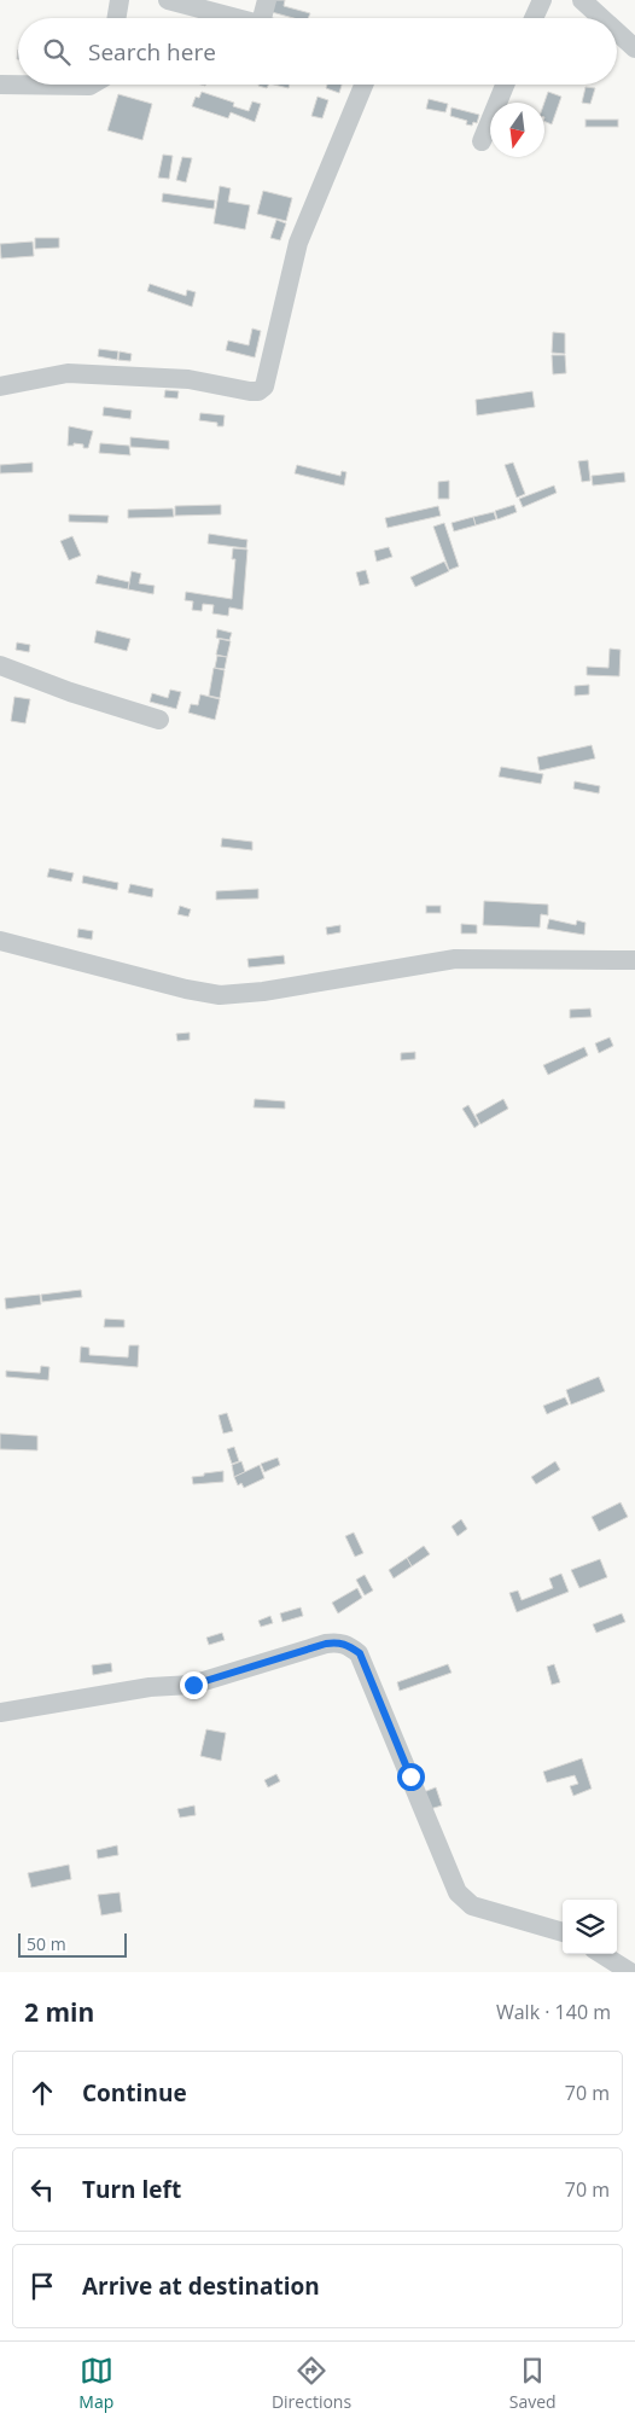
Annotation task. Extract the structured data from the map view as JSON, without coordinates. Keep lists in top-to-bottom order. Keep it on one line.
{"scale_bar":"50 m","north":"bottom","page":{"search":"Search here","scale":"50 m","heading":["2 min","Walk · 140 m"],"list":[["Continue","70 m"],["Turn left","70 m"],"Arrive at destination"],"nav":["Map","Directions","Saved"]}}
